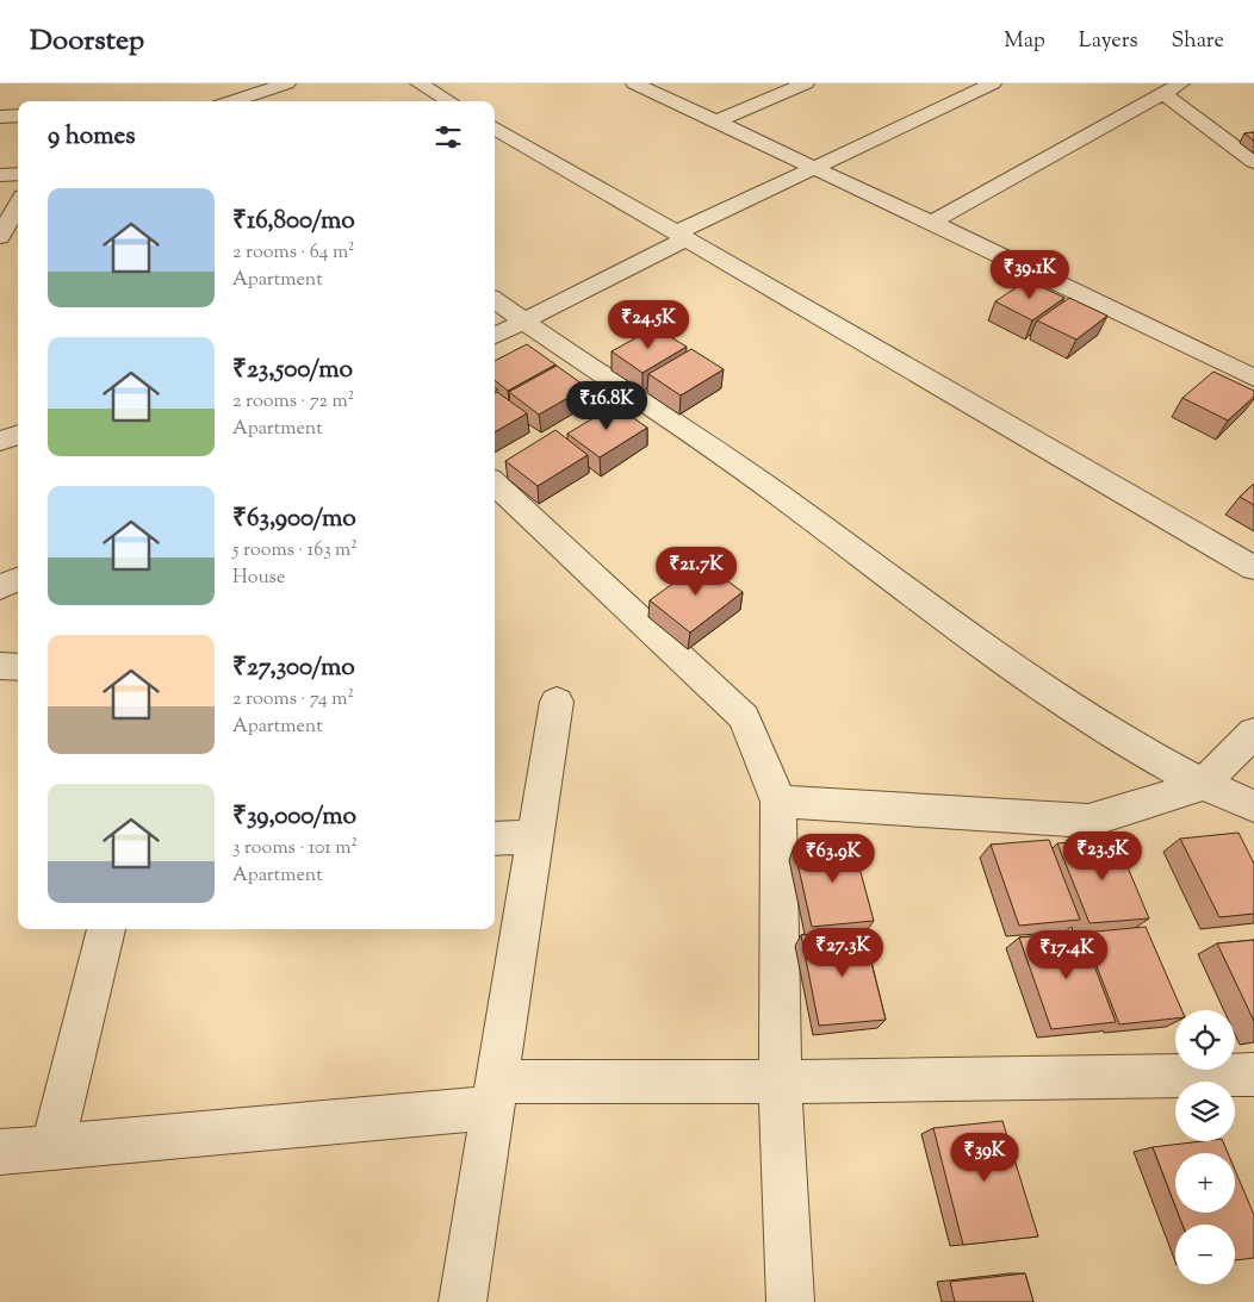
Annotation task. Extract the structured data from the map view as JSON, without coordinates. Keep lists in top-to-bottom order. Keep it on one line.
{"page":{"header":"Doorstep","nav":["Map","Layers","Share"],"heading":"9 homes","list":[{"name":"₹16,800/mo","note":"2 rooms · 64 m² · Apartment"},{"name":"₹23,500/mo","note":"2 rooms · 72 m² · Apartment"},{"name":"₹63,900/mo","note":"5 rooms · 163 m² · House"},{"name":"₹27,300/mo","note":"2 rooms · 74 m² · Apartment"},{"name":"₹39,000/mo","note":"3 rooms · 101 m² · Apartment"}],"price":["₹39.1K","₹24.5K","₹16.8K","₹21.7K","₹23.5K","₹63.9K","₹27.3K","₹17.4K","₹39K"],"map_buttons":["+","−"]}}
